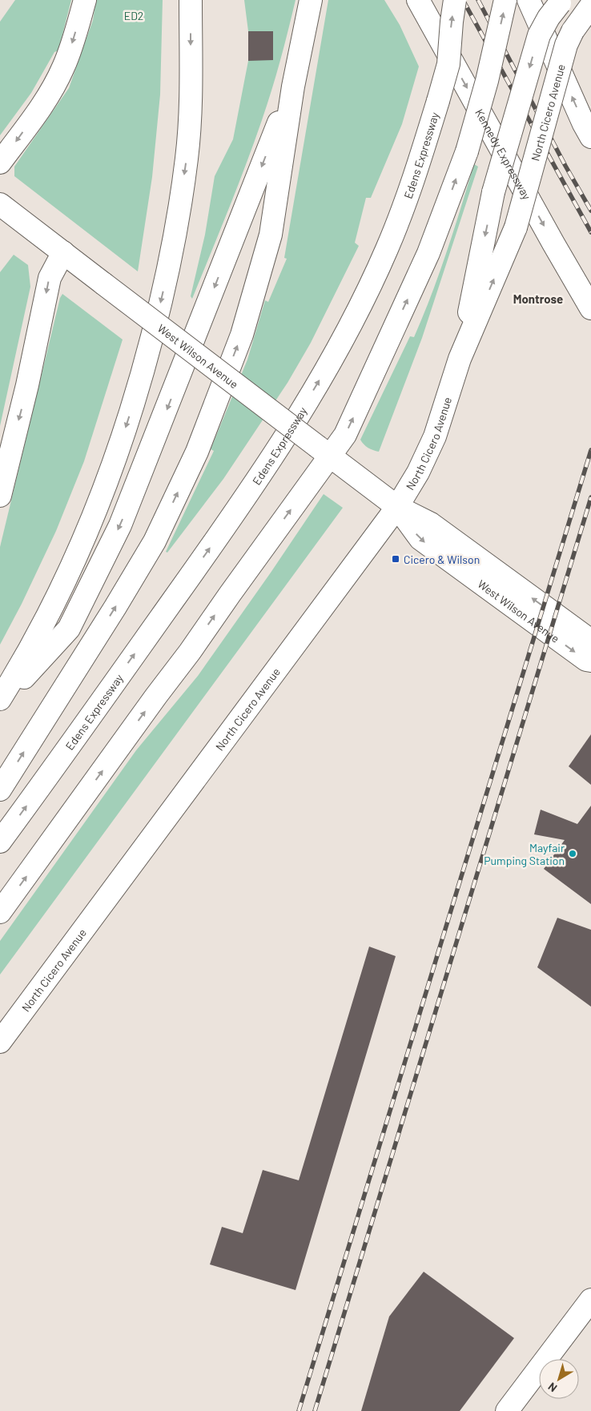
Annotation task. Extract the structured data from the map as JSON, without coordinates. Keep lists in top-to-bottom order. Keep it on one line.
{"streets":{"main road":["North Cicero Avenue","Kennedy Expressway","Edens Expressway","West Wilson Avenue"]},"crossings":[["North Cicero Avenue","West Wilson Avenue"]],"districts":["Montrose"],"parks":["ED2"],"places":{"transit":["Cicero & Wilson"],"other":["Mayfair Pumping Station"]},"north":"bottom left"}
